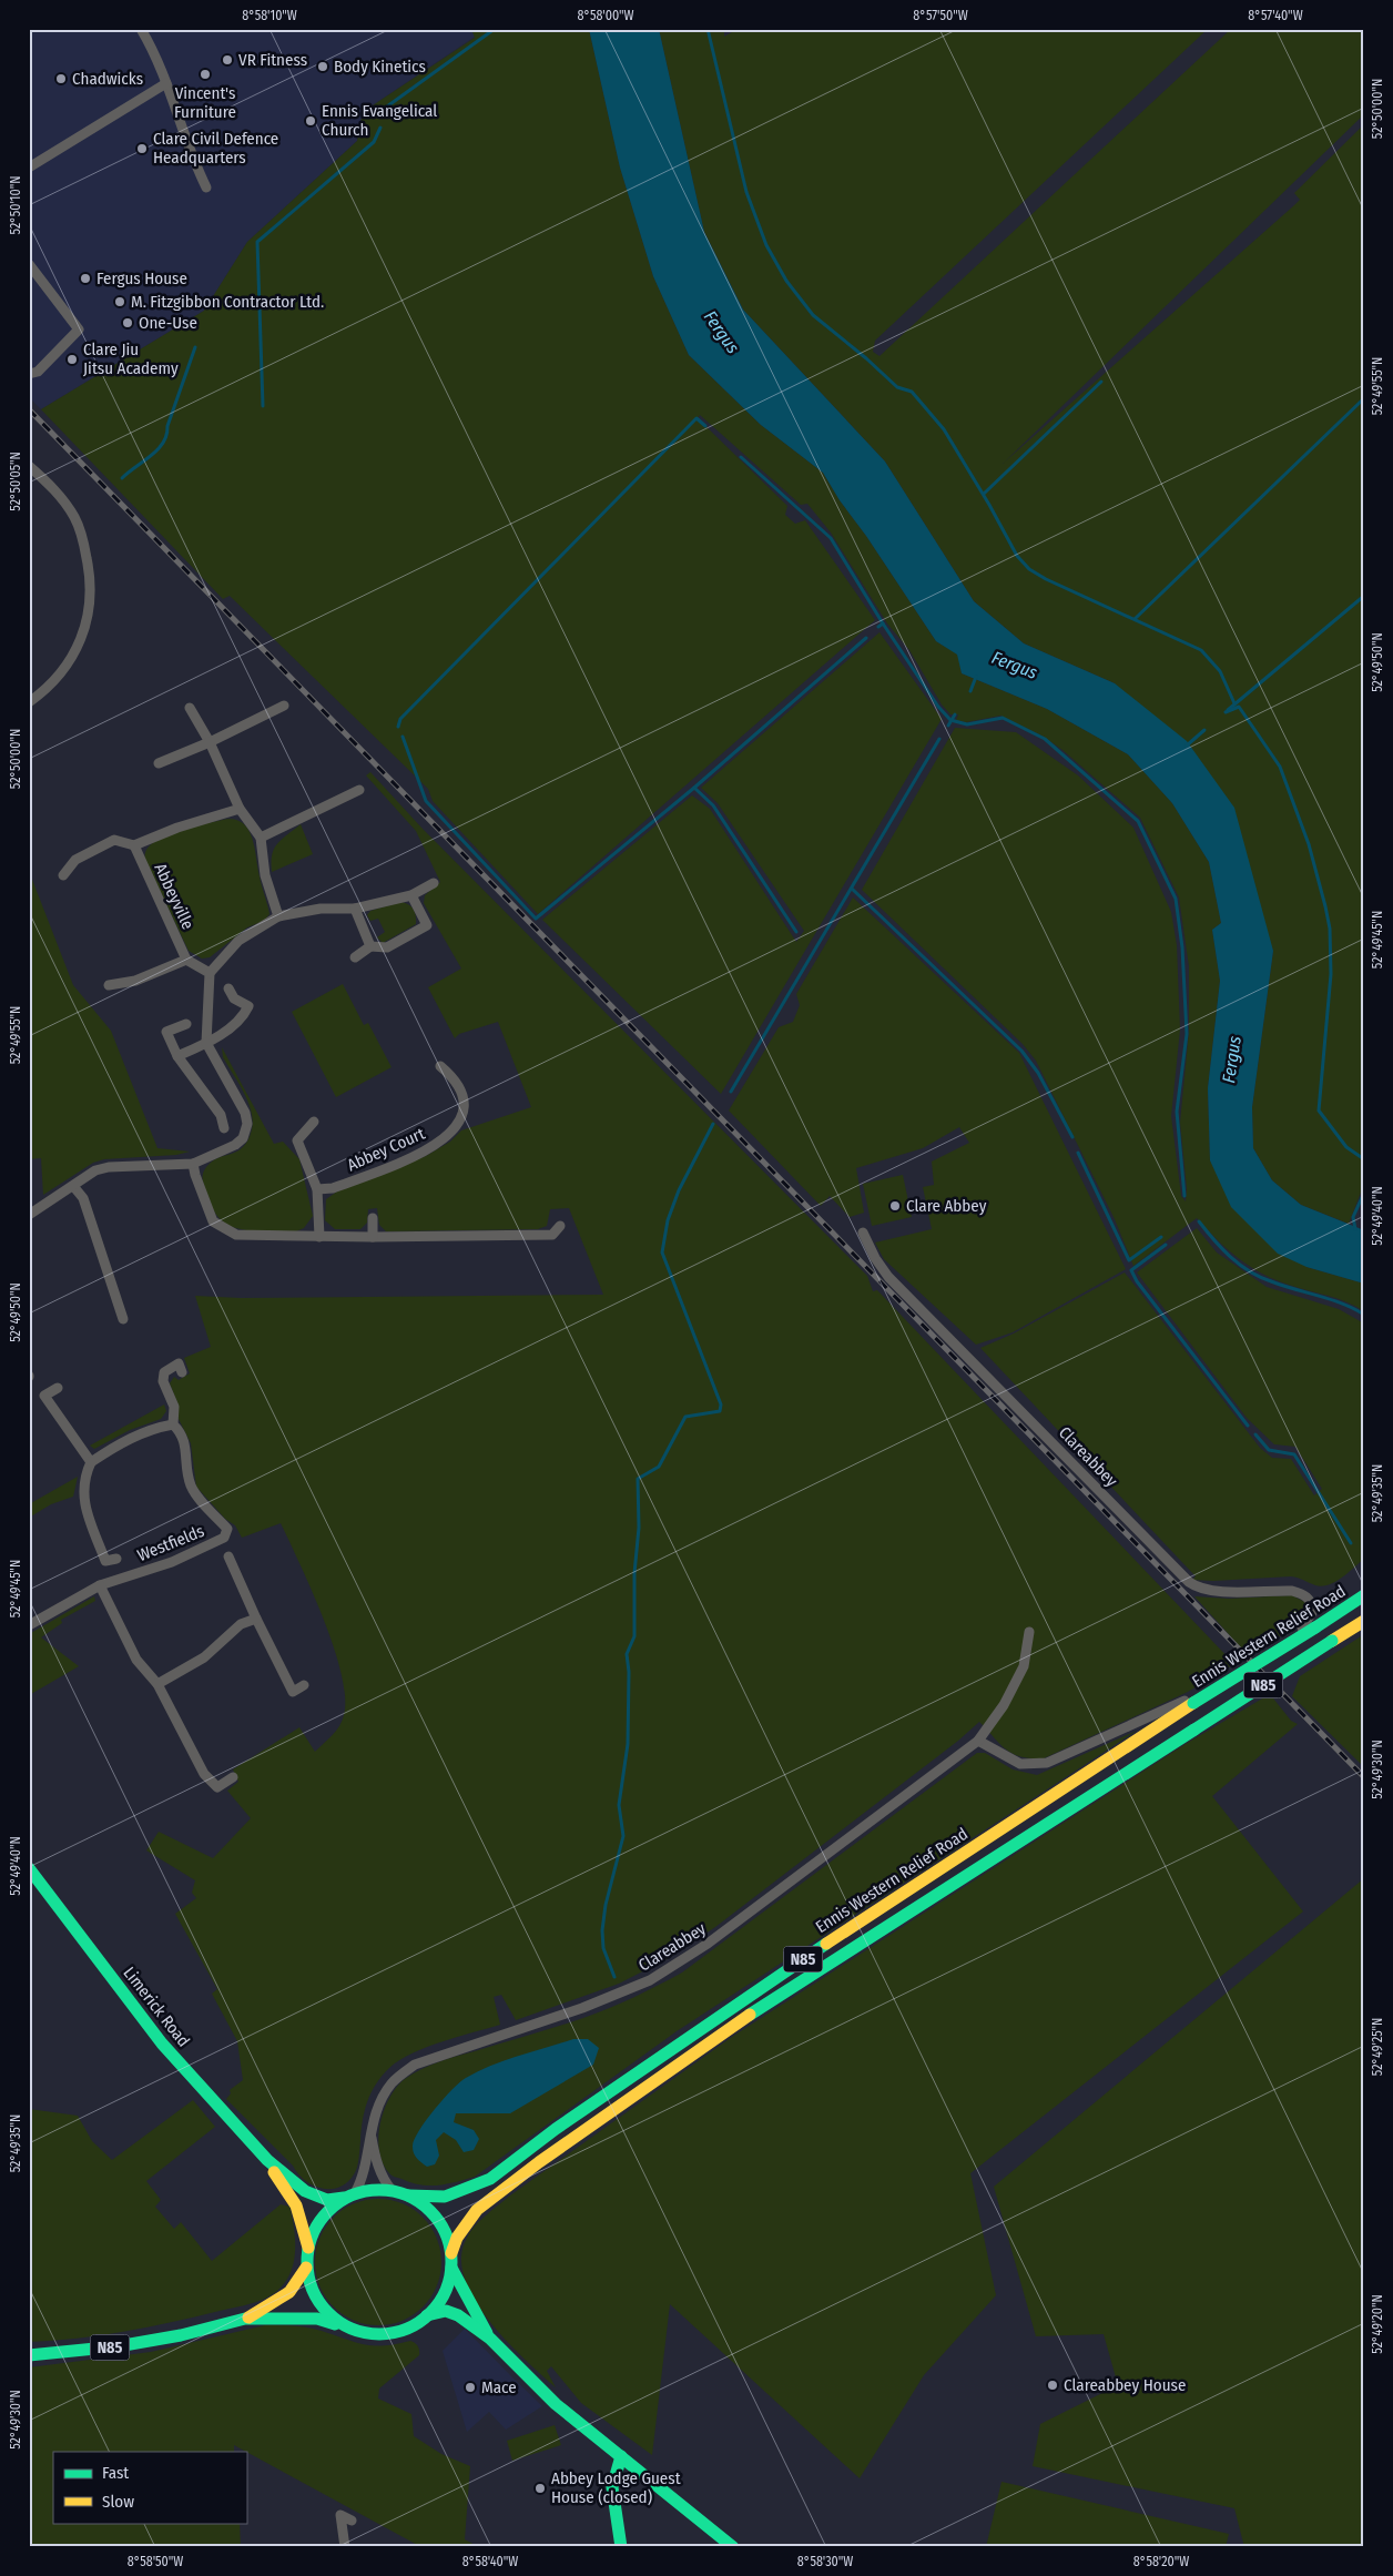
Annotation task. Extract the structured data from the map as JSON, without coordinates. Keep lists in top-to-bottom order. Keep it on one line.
{"streets":{"main road":["Ennis Western Relief Road","N85","Limerick Road"],"street":["Abbeyville","Abbey Court","Clareabbey","Westfields"]},"crossings":[["Clareabbey","Ennis Western Relief Road"],["Clareabbey","N85"],["Ennis Western Relief Road","N85"]],"water":["Fergus"],"places":["VR Fitness","Body Kinetics","Vincent's Furniture","Chadwicks","Ennis Evangelical Church","Clare Civil Defence Headquarters","Fergus House","M. Fitzgibbon Contractor Ltd.","One-Use","Clare Jiu Jitsu Academy","Clare Abbey","Clareabbey House","Mace","Abbey Lodge Guest House (closed)"],"legend":["Fast","Slow"],"coordinates":["8°58'10\"W","8°58'00\"W","8°57'50\"W","8°57'40\"W","52°50'00\"N","52°50'10\"N","52°49'55\"N","52°50'05\"N","52°49'50\"N","52°49'45\"N","52°49'40\"N","52°49'35\"N","52°49'30\"N","52°49'25\"N","52°49'20\"N","8°58'50\"W","8°58'40\"W","8°58'30\"W","8°58'20\"W"]}
